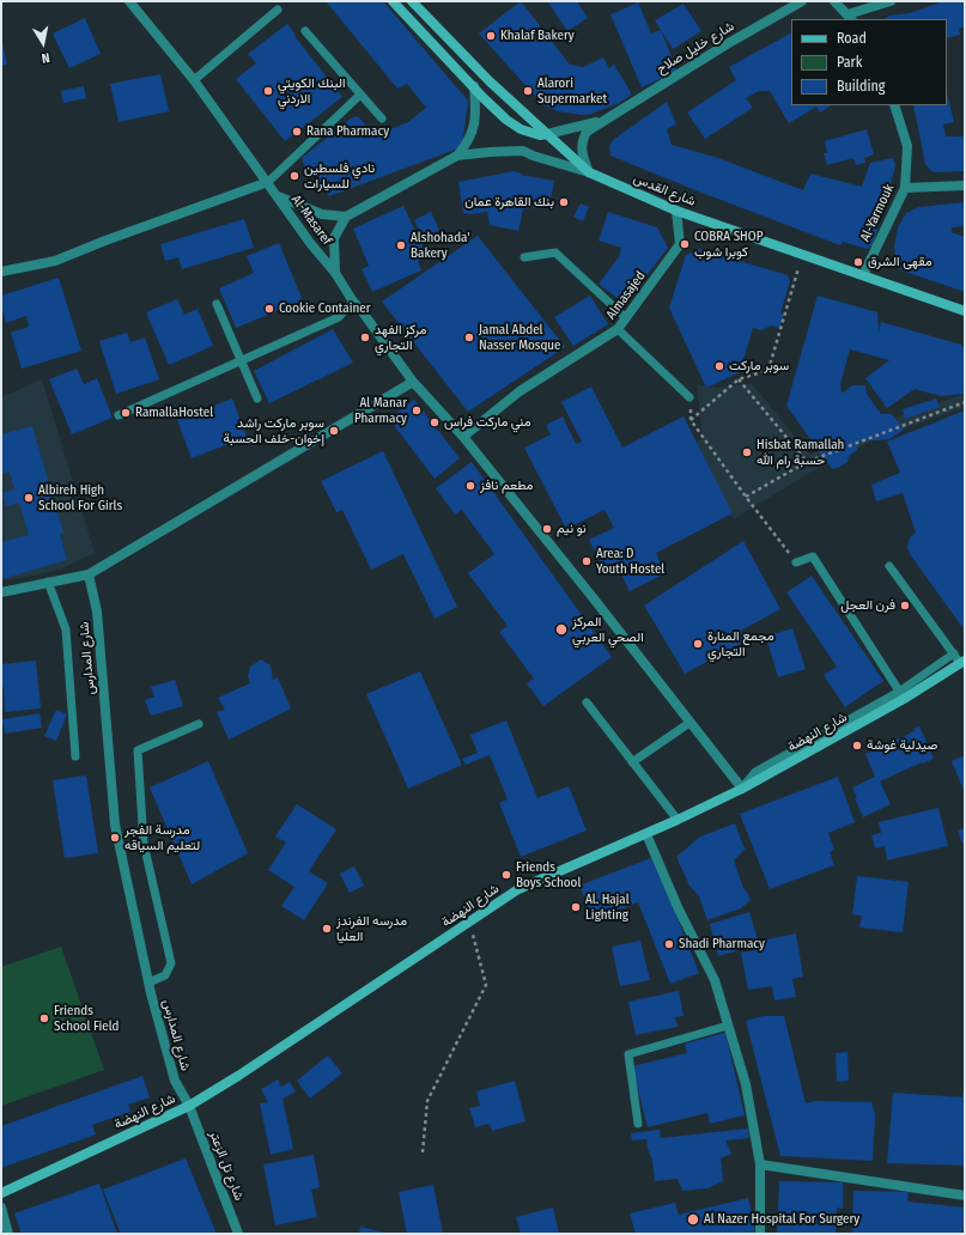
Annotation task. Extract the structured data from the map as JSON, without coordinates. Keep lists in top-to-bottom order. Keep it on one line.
{"streets":{"main road":["شارع القدس","شارع النهضة"],"street":["شارع خليل صلاح","Al-Yarmouk","Al-Masaref","Almasajed","شارع المدارس","شارع تل الزعتر"]},"crossings":[["شارع القدس","Al-Yarmouk"],["شارع القدس","Almasajed"],["Al-Masaref","Almasajed"],["Al-Masaref","شارع النهضة"],["شارع المدارس","شارع النهضة"],["شارع المدارس","شارع تل الزعتر"],["شارع النهضة","شارع تل الزعتر"]],"places":["Khalaf Bakery","البنك الكويتي الاردني","Alarori Supermarket","Rana Pharmacy","نادي فلسطين للسيارات","بنك القاهرة عمان","COBRA SHOP كوبرا شوب","Alshohada' Bakery","مقهی الشرق","Cookie Container","مركز الفهد التجاري","Jamal Abdel Nasser Mosque","سوبر ماركت","Al Manar Pharmacy","RamallaHostel","مني ماركت فراس","سوبر ماركت راشد إخوان-خلف الحسبة","Hisbat Ramallah حسبة رام الله","مطعم نافز","Albireh High School For Girls","نو نيم","Area: D Youth Hostel","فرن العجل","المركز الصحي العربي","مجمع المنارة التجاري","صيدلية غوشة","مدرسة الفجر لتعليم السياقه","Friends Boys School","Al. Hajal Lighting","مدرسه الفرندز العليا","Shadi Pharmacy","Friends School Field","Al Nazer Hospital For Surgery"],"legend":["Road","Park","Building"],"north":"bottom"}
